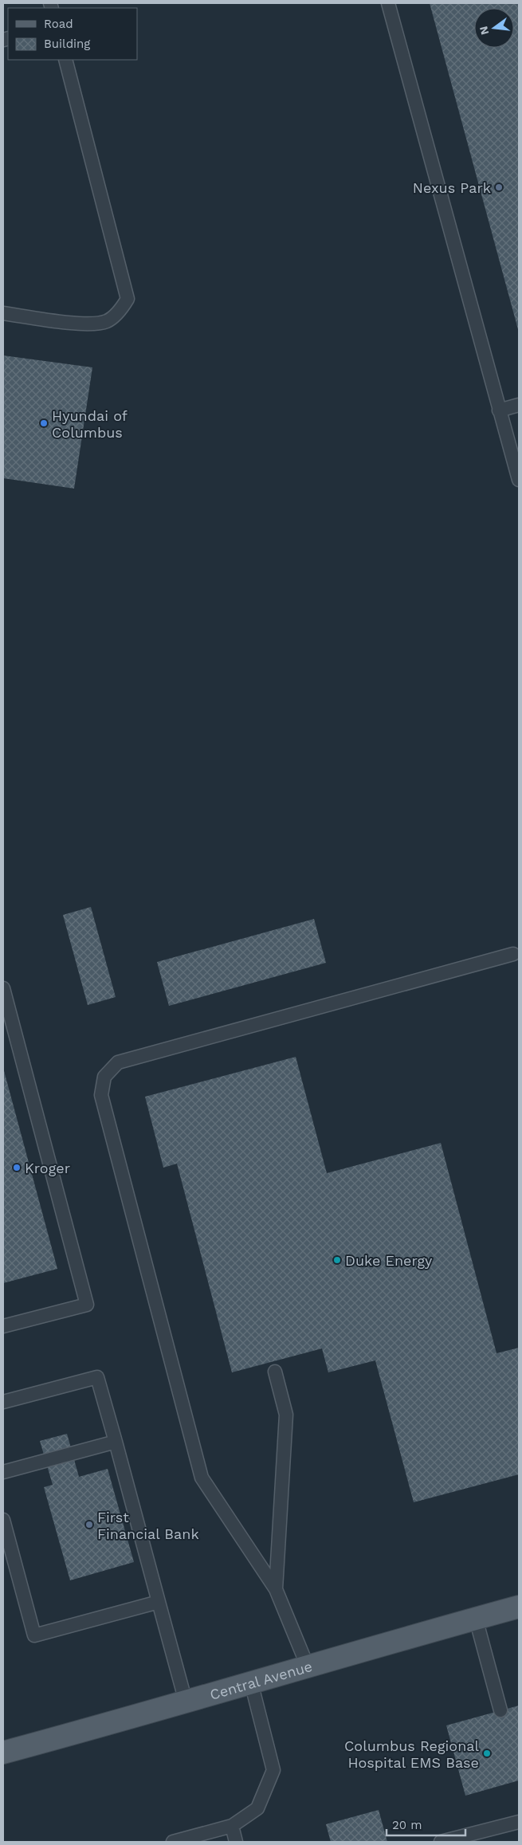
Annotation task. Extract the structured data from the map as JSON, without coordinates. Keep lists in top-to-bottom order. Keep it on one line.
{"streets":{"main road":["Central Avenue"]},"places":["Nexus Park","Hyundai of Columbus","Kroger","Duke Energy","First Financial Bank","Columbus Regional Hospital EMS Base"],"legend":["Road","Building"],"scale_bar":"20 m","north":"left"}
